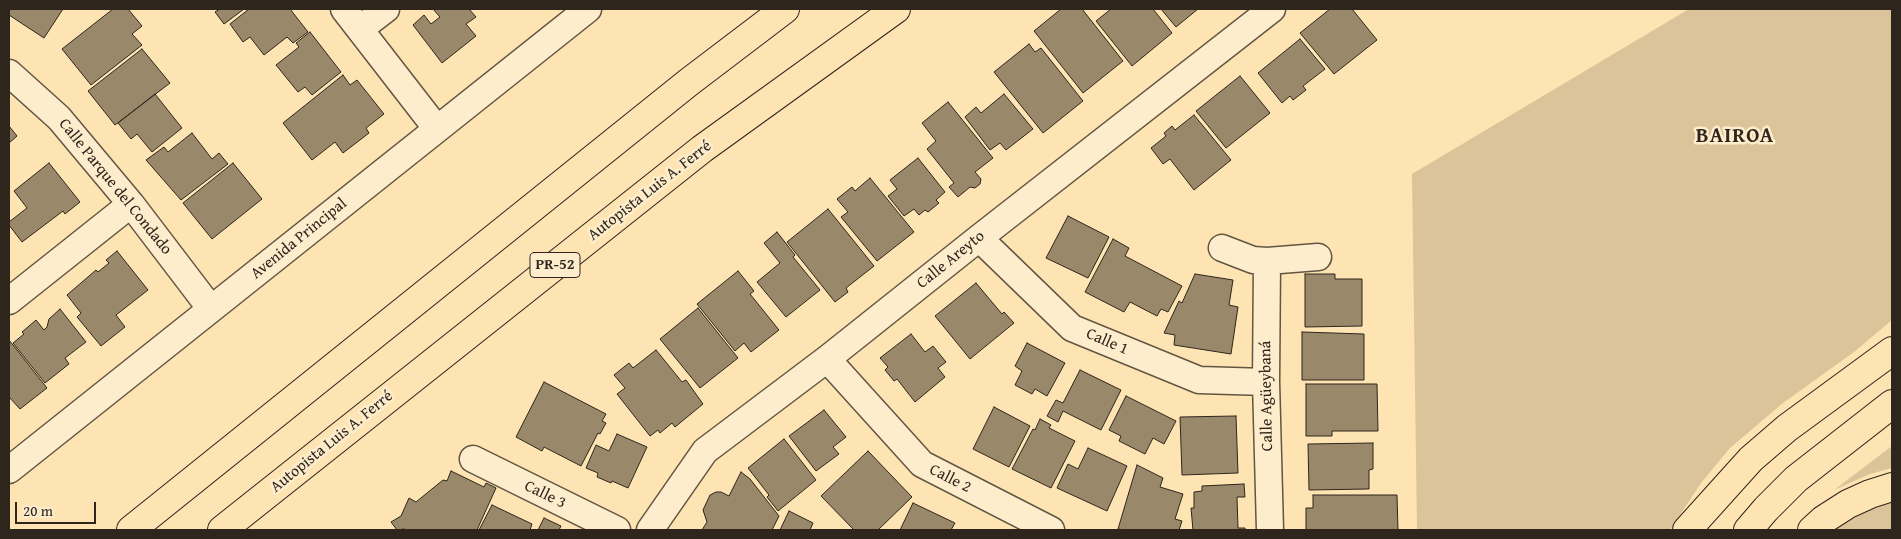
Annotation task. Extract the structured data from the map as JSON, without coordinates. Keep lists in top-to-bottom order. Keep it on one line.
{"streets":{"highway":["Autopista Luis A. Ferré","PR-52"],"street":["Calle Parque del Condado","Avenida Principal","Calle Areyto","Calle 1","Calle Agüeybaná","Calle 2","Calle 3"]},"crossings":[["Calle Parque del Condado","Avenida Principal"],["Calle Areyto","Calle 1"],["Calle Areyto","Calle 2"],["Calle 1","Calle Agüeybaná"]],"districts":["BAIROA"],"scale_bar":"20 m"}
